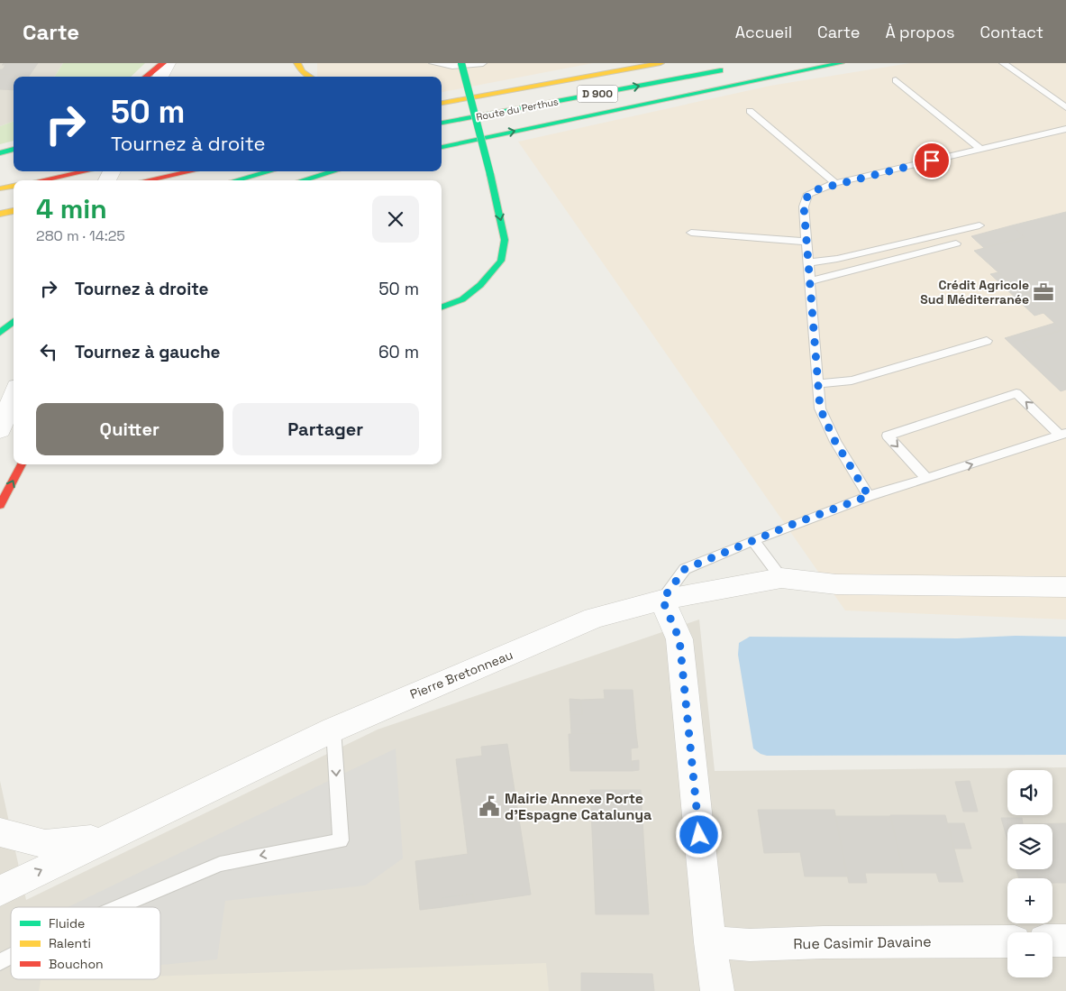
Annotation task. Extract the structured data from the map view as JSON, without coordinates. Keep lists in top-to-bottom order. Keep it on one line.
{"streets":{"main road":["D 900","Route du Perthus"],"street":["Pierre Bretonneau","Rue Casimir Davaine"]},"places":{"office":["Crédit Agricole Sud Méditerranée"],"public building":["Mairie Annexe Porte d'Espagne Catalunya"]},"legend":["Fluide","Ralenti","Bouchon"],"page":{"header":"Carte","nav":["Accueil","Carte","À propos","Contact"],"turn":["50 m","Tournez à droite"],"heading":["4 min","280 m · 14:25"],"list":[{"name":"Tournez à droite","value":"50 m"},{"name":"Tournez à gauche","value":"60 m"}],"buttons":["Quitter","Partager"],"map_buttons":["+","−"]}}
